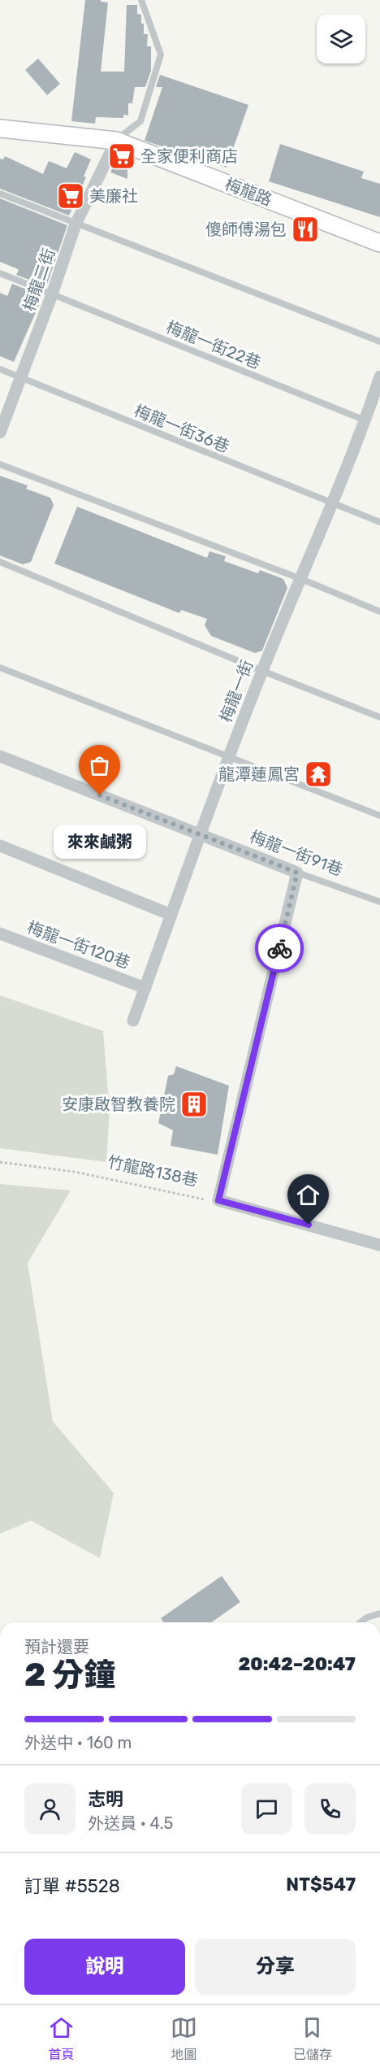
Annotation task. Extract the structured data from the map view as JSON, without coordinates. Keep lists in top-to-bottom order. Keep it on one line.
{"streets":{"street":["梅龍路","梅龍二街","梅龍一街","梅龍一街91巷","梅龍一街120巷"],"lane":["梅龍一街22巷","梅龍一街36巷"],"path":["竹龍路138巷"]},"crossings":[["梅龍路","梅龍二街"],["梅龍二街","梅龍一街22巷"],["梅龍二街","梅龍一街36巷"],["梅龍一街22巷","梅龍一街"],["梅龍一街36巷","梅龍一街"],["梅龍一街","梅龍一街91巷"],["梅龍一街","梅龍一街120巷"]],"places":{"supermarket":["全家便利商店","美廉社"],"restaurant":["傻師傅湯包"],"temple":["龍潭蓮鳳宮"],"other":["來來鹹粥"],"building":["安康啟智教養院"]},"page":{"bubble":"來來鹹粥","heading":["2 分鐘","預計還要","20:42–20:47"],"panel":["志明","外送員 · 4.5","訂單 #5528","NT$547"],"bar":"外送中 · 160 m","buttons":["說明","分享"],"tabs":["首頁","地圖","已儲存"]}}
